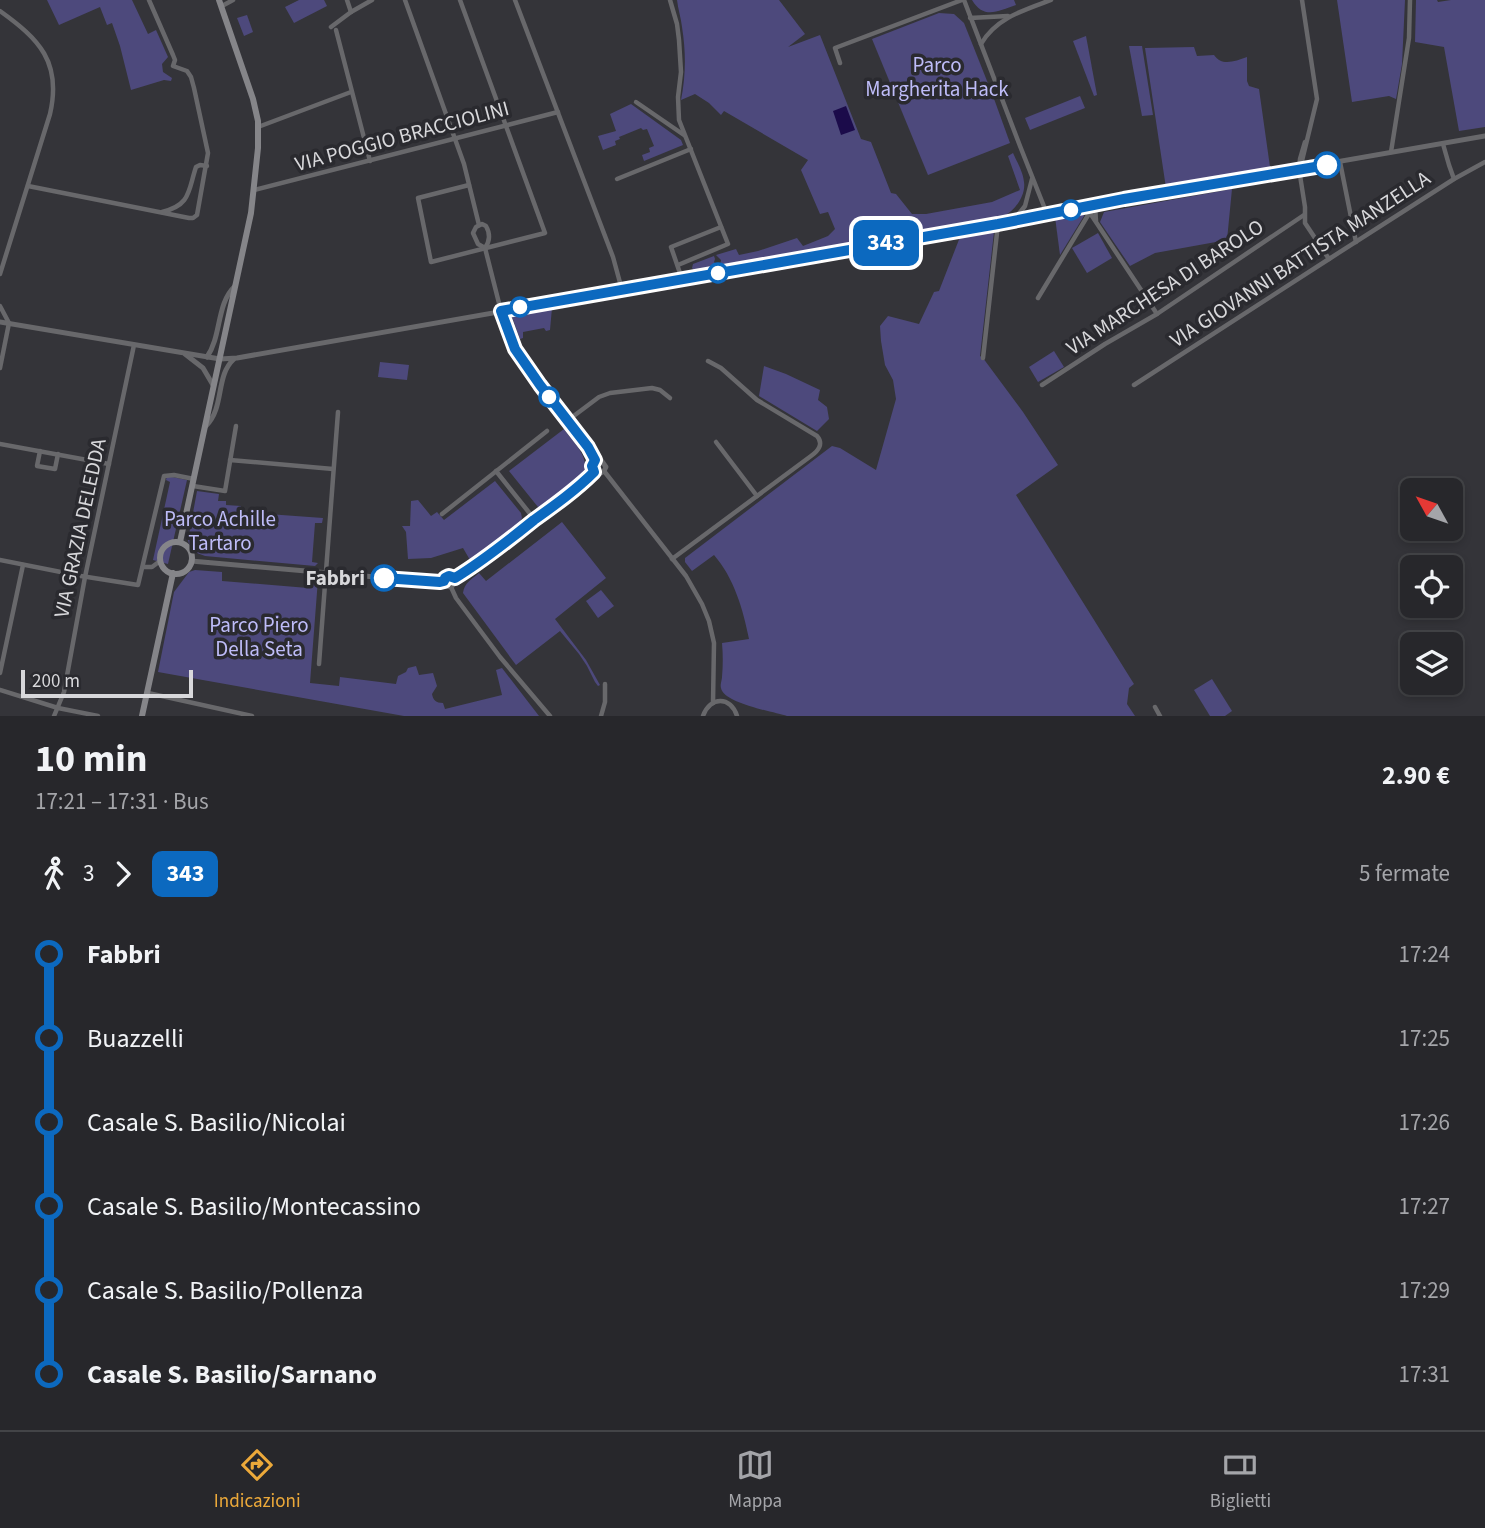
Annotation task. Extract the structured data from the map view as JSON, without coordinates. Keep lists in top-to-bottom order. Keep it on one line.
{"streets":{"street":["VIA POGGIO BRACCIOLINI","VIA GIOVANNI BATTISTA MANZELLA","VIA MARCHESA DI BAROLO","VIA GRAZIA DELEDDA"]},"parks":["Parco Margherita Hack","Parco Achille Tartaro","Parco Piero Della Seta"],"places":["Fabbri"],"lines":["bus line 343"],"scale_bar":"200 m","north":"top left","page":{"on_map":"343","scale":"200 m","heading":["10 min","17:21 – 17:31 · Bus","2.90 €"],"legs":["3","343","5 fermate"],"list":[{"name":"Fabbri","value":"17:24"},{"name":"Buazzelli","value":"17:25"},{"name":"Casale S. Basilio/Nicolai","value":"17:26"},{"name":"Casale S. Basilio/Montecassino","value":"17:27"},{"name":"Casale S. Basilio/Pollenza","value":"17:29"},{"name":"Casale S. Basilio/Sarnano","value":"17:31"}],"tabs":["Indicazioni","Mappa","Biglietti"]}}
